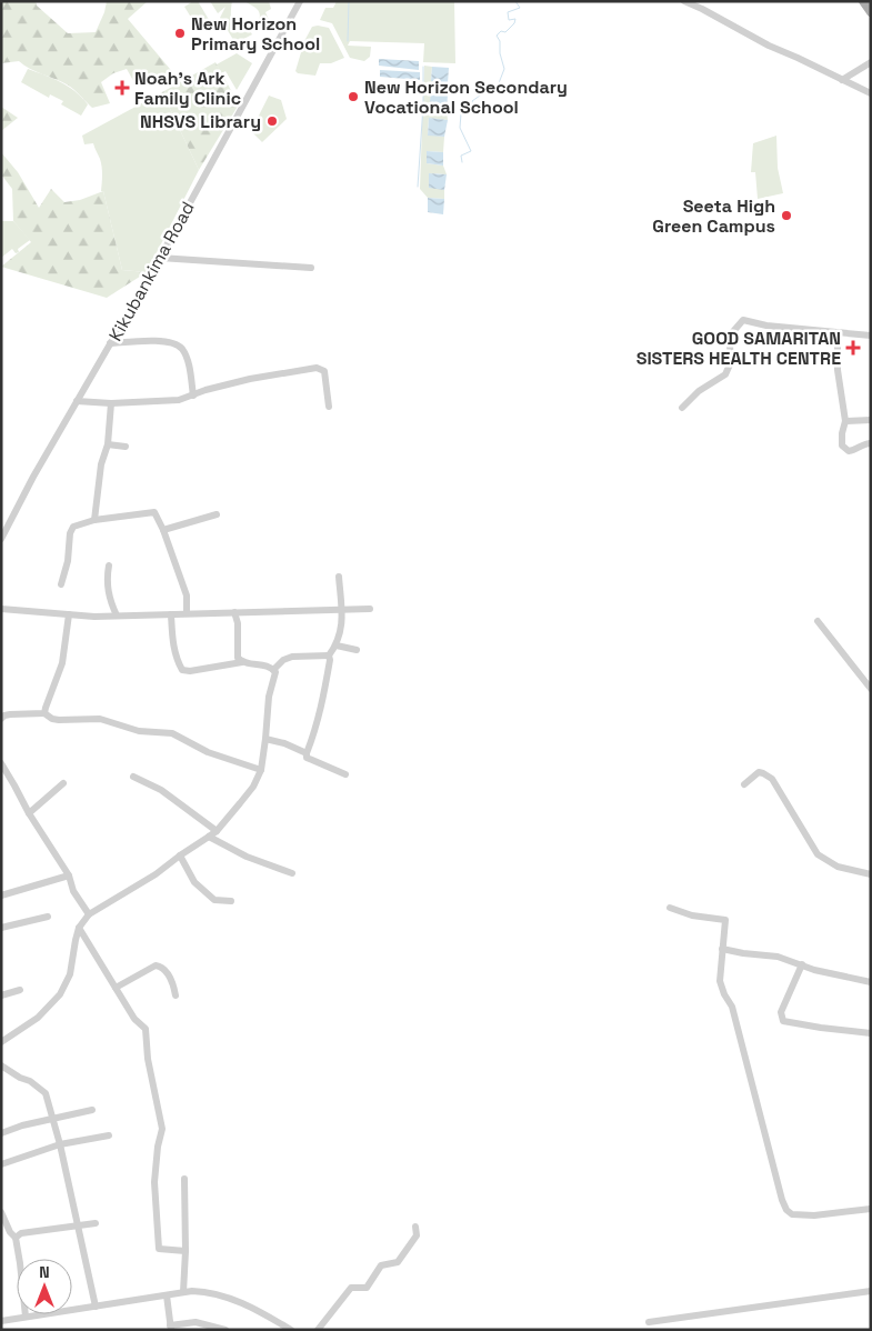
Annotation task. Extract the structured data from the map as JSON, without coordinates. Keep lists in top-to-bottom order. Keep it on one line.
{"streets":{"street":["Kikubankima Road"]},"places":{"other":["New Horizon Primary School","New Horizon Secondary Vocational School","NHSVS Library","Seeta High Green Campus"],"health":["Noah's Ark Family Clinic","GOOD SAMARITAN SISTERS HEALTH CENTRE"]},"north":"top"}
